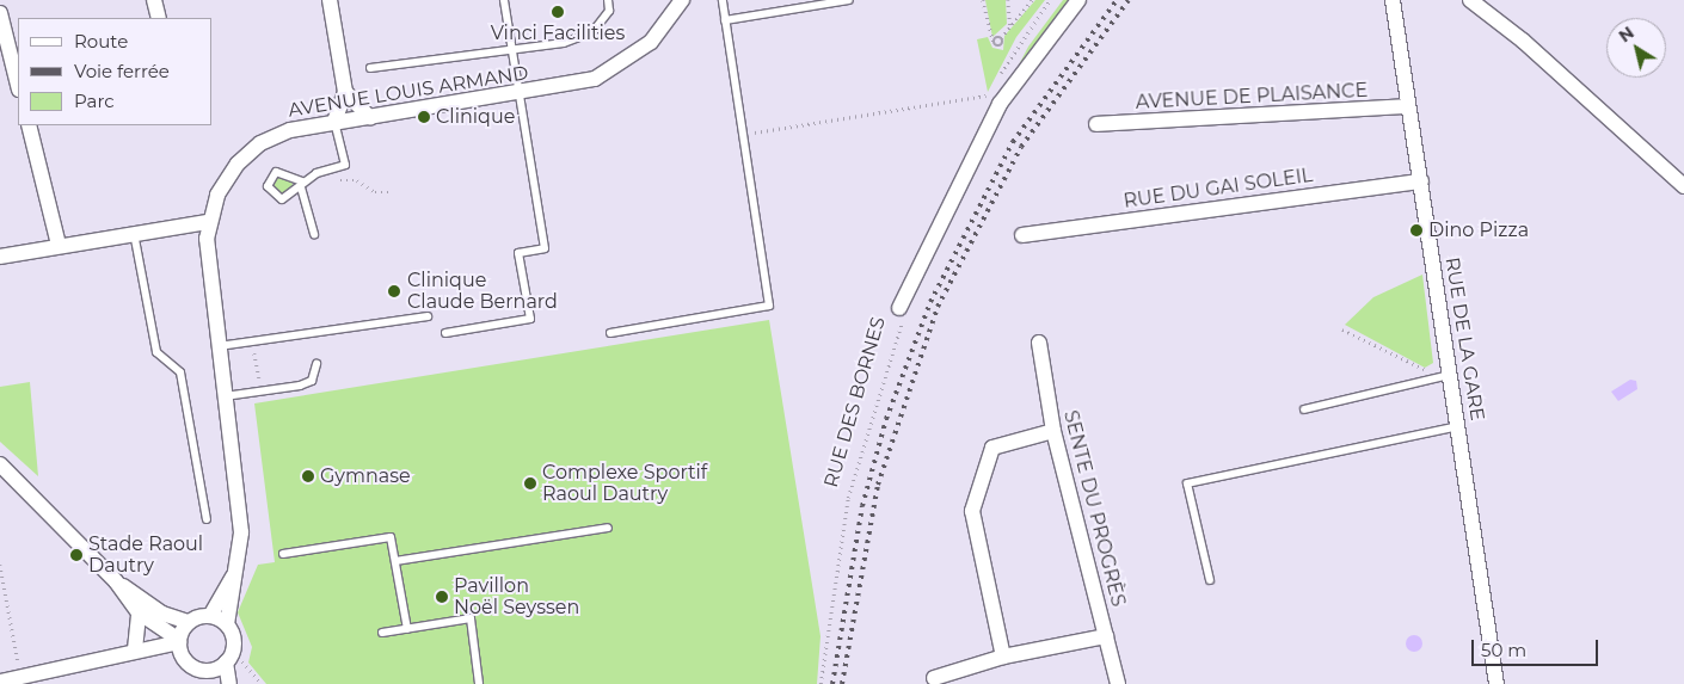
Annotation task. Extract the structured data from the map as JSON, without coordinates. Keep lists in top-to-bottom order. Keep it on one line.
{"streets":{"street":["AVENUE LOUIS ARMAND","AVENUE DE PLAISANCE","RUE DU GAI SOLEIL","RUE DE LA GARE","RUE DES BORNES","SENTE DU PROGRÈS"]},"crossings":[["AVENUE DE PLAISANCE","RUE DE LA GARE"],["RUE DU GAI SOLEIL","RUE DE LA GARE"]],"places":["Vinci Facilities","Clinique","Dino Pizza","Clinique Claude Bernard","Gymnase","Complexe Sportif Raoul Dautry","Stade Raoul Dautry","Pavillon Noël Seyssen"],"legend":["Route","Voie ferrée","Parc"],"scale_bar":"50 m","north":"top left"}
